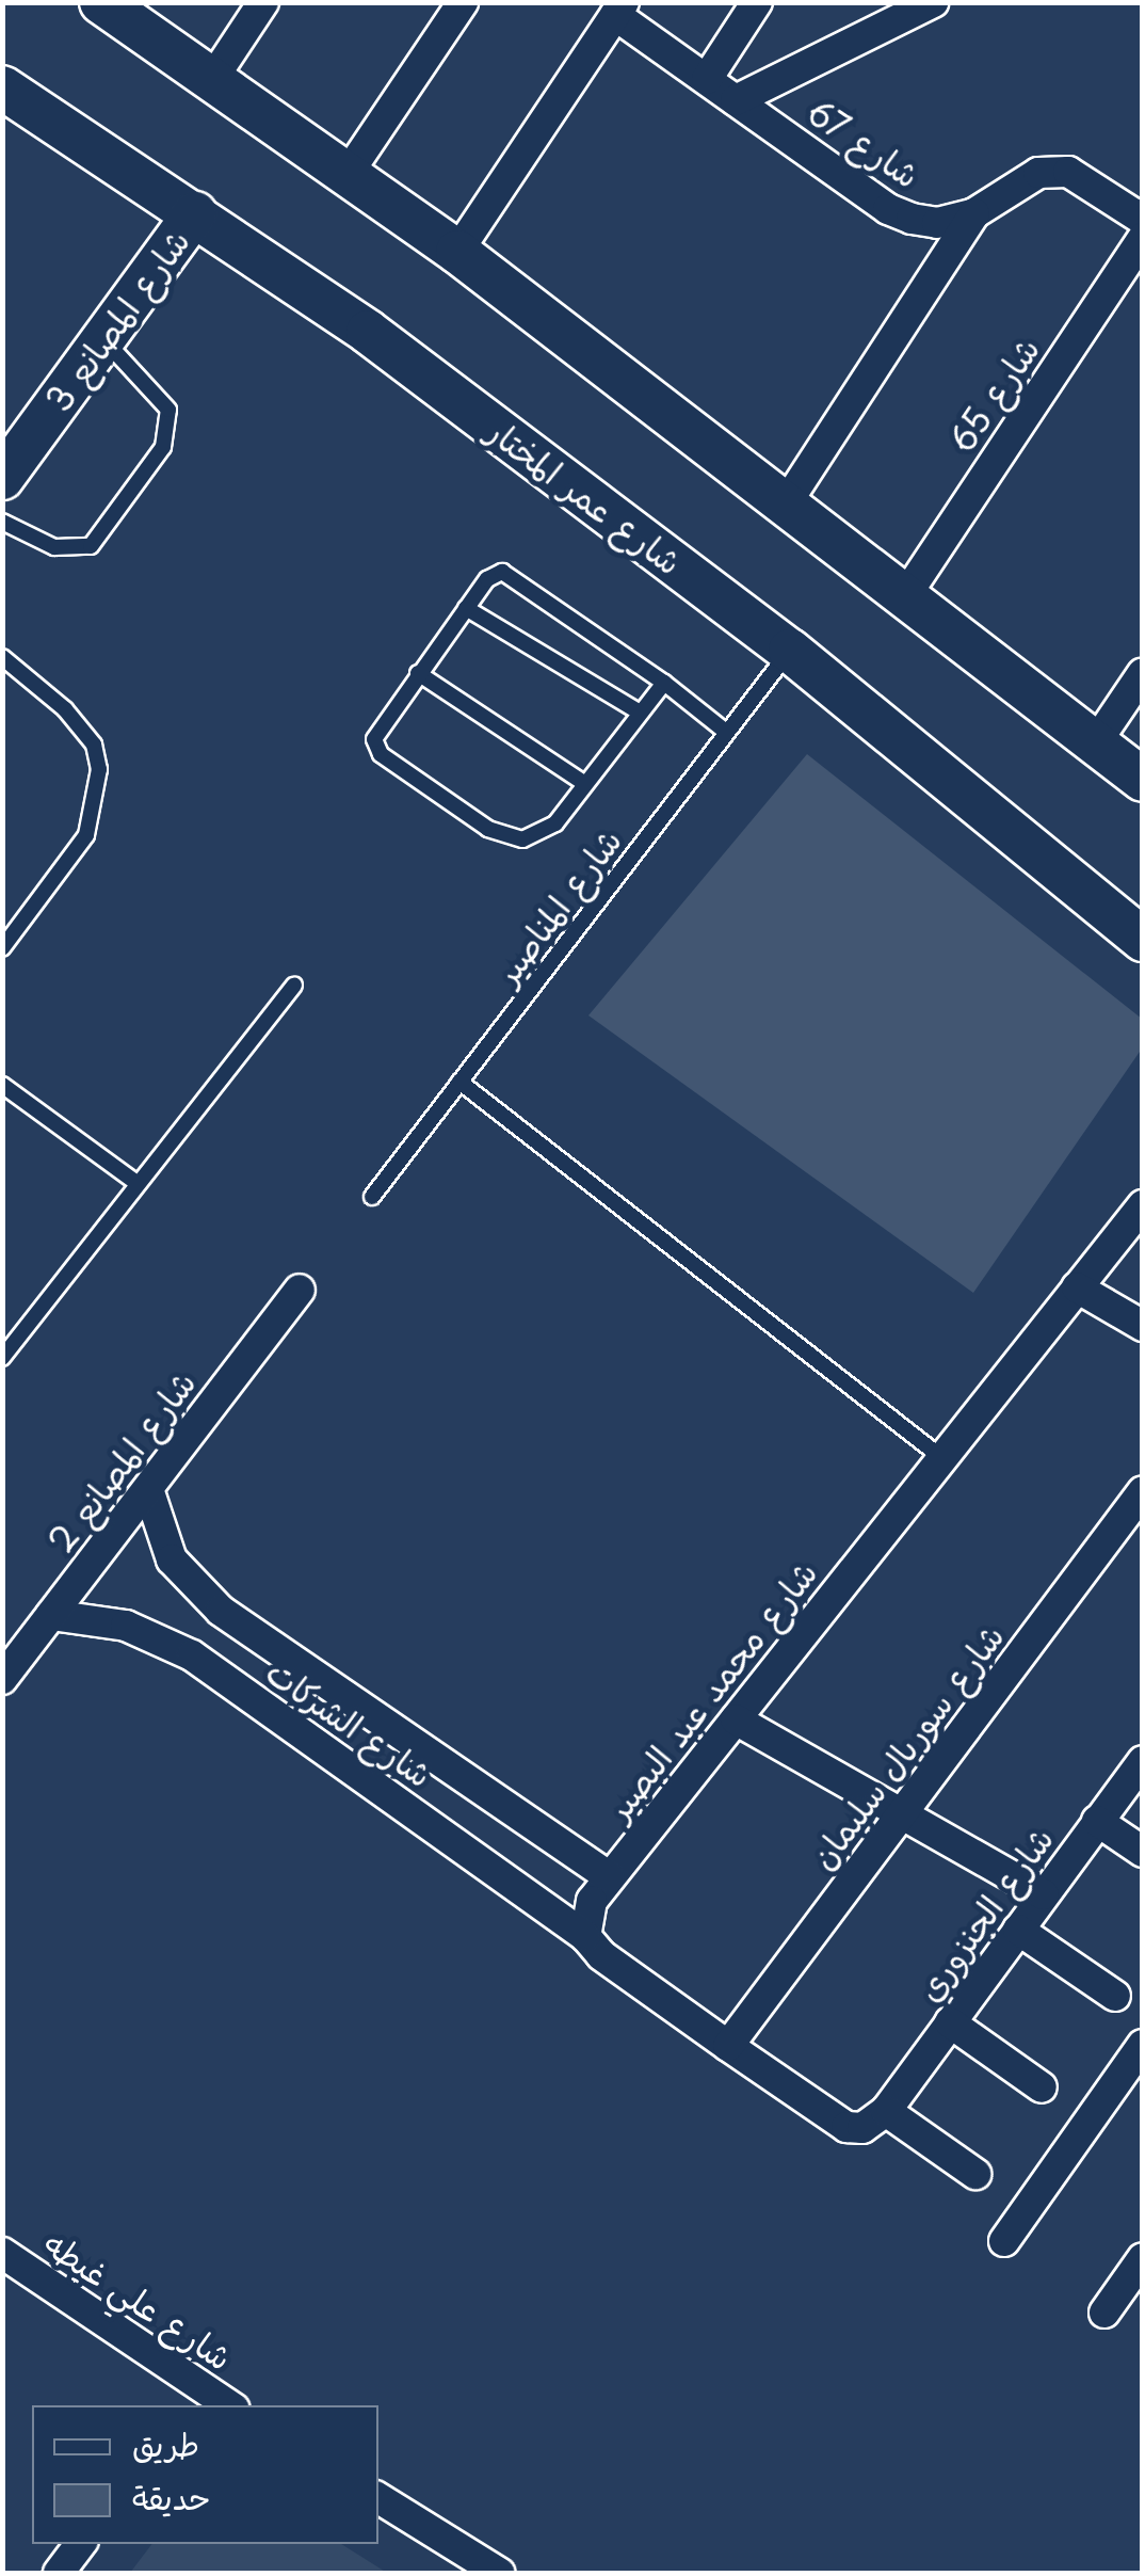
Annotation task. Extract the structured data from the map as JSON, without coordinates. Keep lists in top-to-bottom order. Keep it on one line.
{"streets":{"main road":["شارع المصانع 3","شارع عمر المختار"],"street":["شارع 67","شارع 65","شارع المصانع 2","شارع محمد عبد البصير","شارع الشركات","شارع سوريال سليمان","شارع الجنزوري","شارع علي غيطه"],"lane":["شارع المناصير"]},"crossings":[["شارع المصانع 3","شارع عمر المختار"],["شارع عمر المختار","شارع المناصير"],["شارع المصانع 2","شارع الشركات"],["شارع محمد عبد البصير","شارع الشركات"]],"legend":["طريق","حديقة"]}
